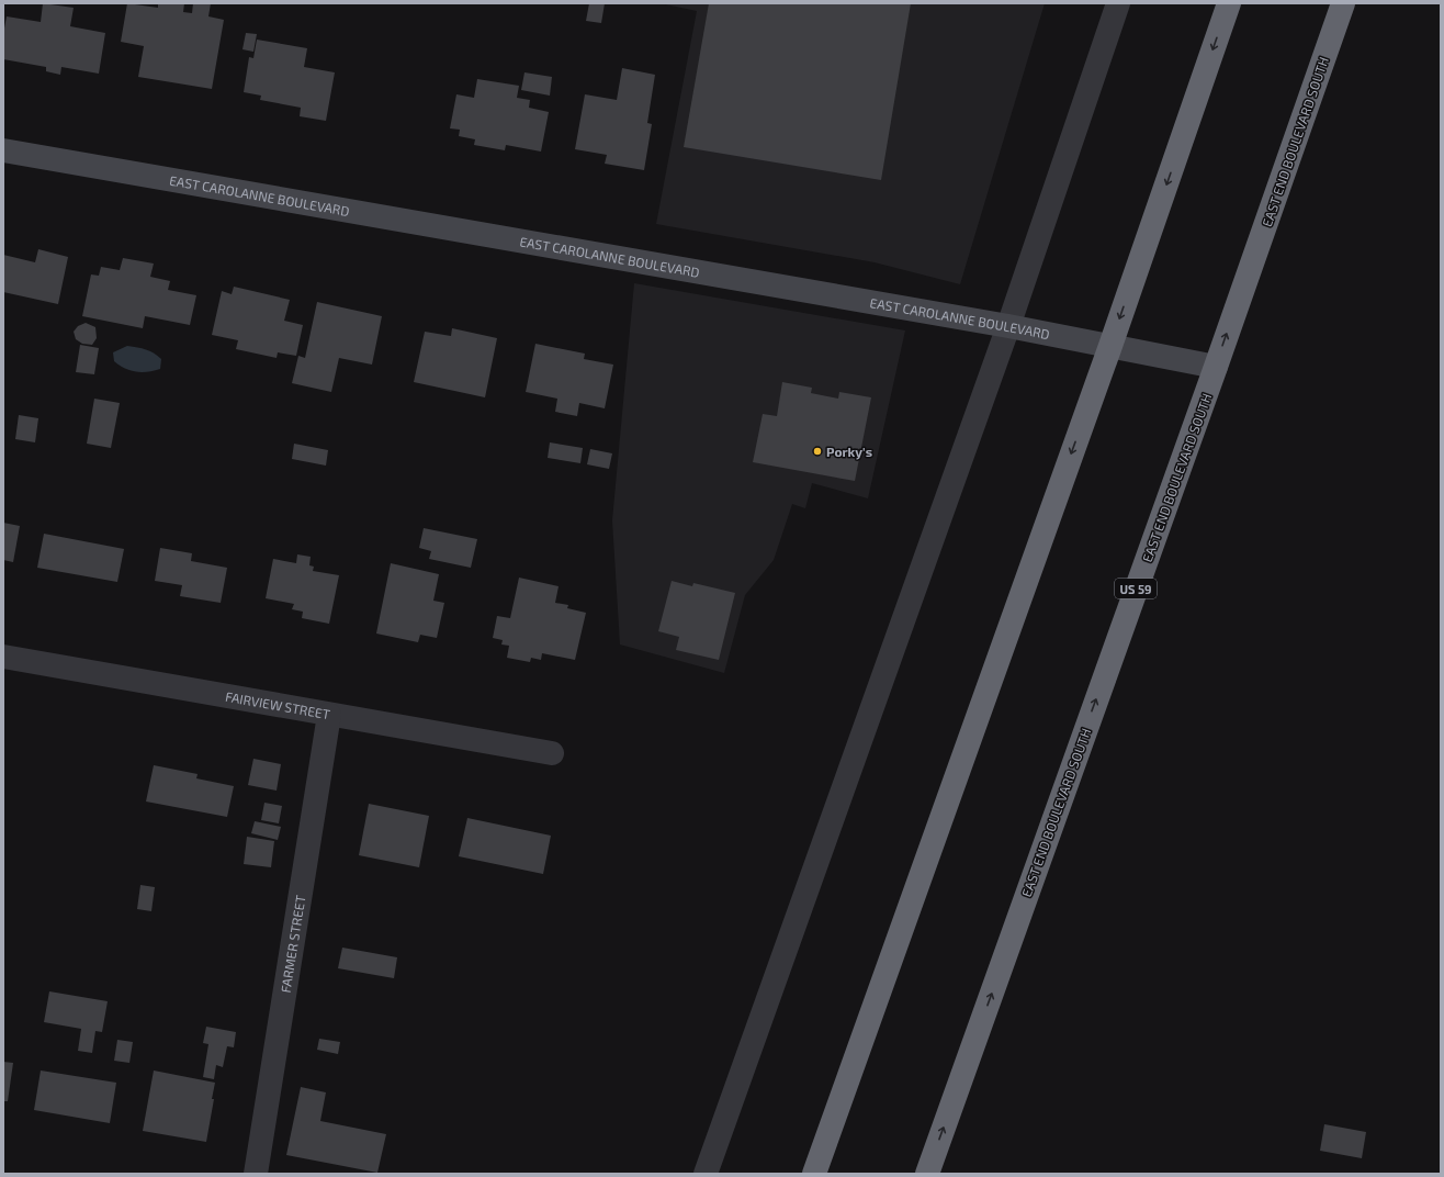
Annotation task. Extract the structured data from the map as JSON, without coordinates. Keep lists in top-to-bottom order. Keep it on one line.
{"streets":{"highway":["EAST END BOULEVARD SOUTH","US 59"],"street":["EAST CAROLANNE BOULEVARD","FAIRVIEW STREET","FARMER STREET"]},"crossings":[["EAST END BOULEVARD SOUTH","EAST CAROLANNE BOULEVARD"],["FAIRVIEW STREET","FARMER STREET"]],"places":["Porky's"]}
